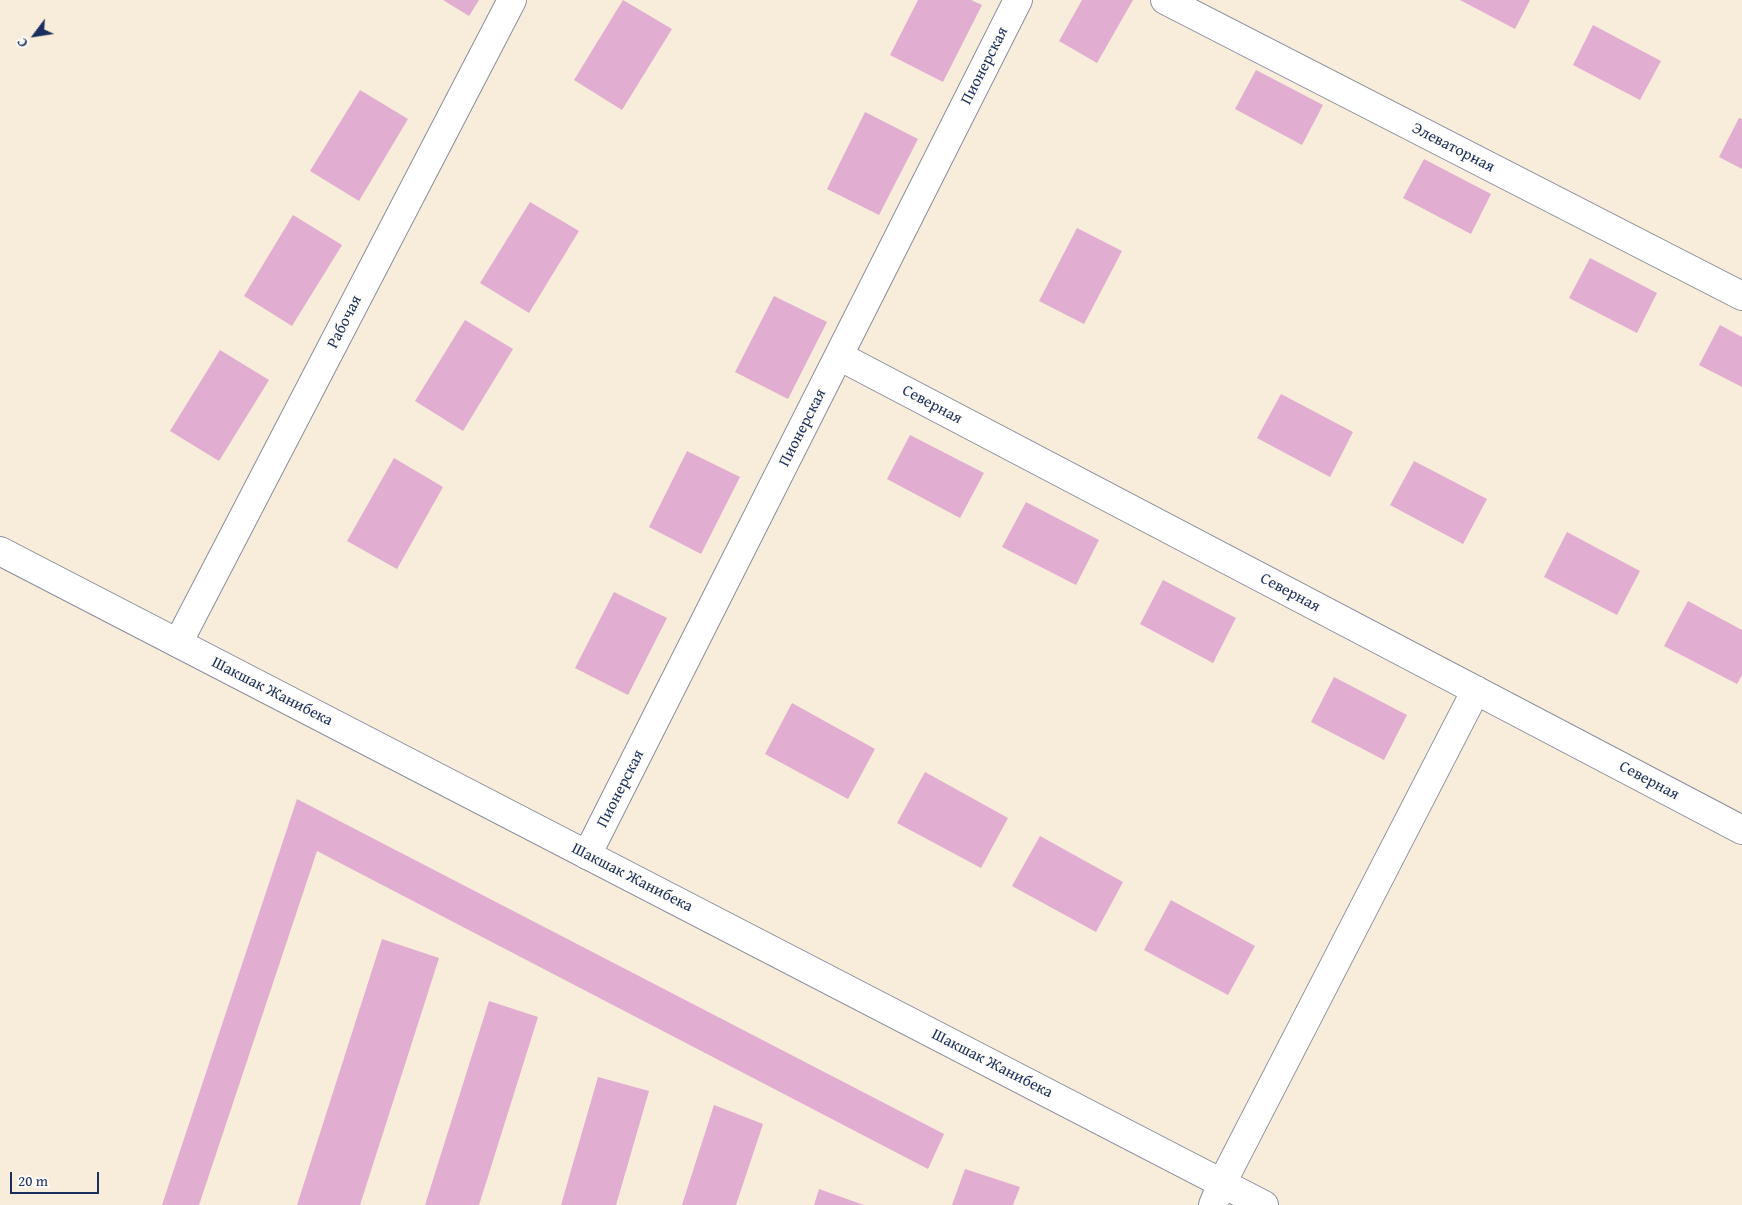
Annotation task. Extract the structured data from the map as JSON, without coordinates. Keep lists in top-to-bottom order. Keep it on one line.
{"streets":{"street":["Пионерская","Элеваторная","Рабочая","Северная","Шакшак Жанибека"]},"crossings":[["Пионерская","Северная"],["Пионерская","Шакшак Жанибека"],["Рабочая","Шакшак Жанибека"]],"scale_bar":"20 m","north":"bottom left"}
